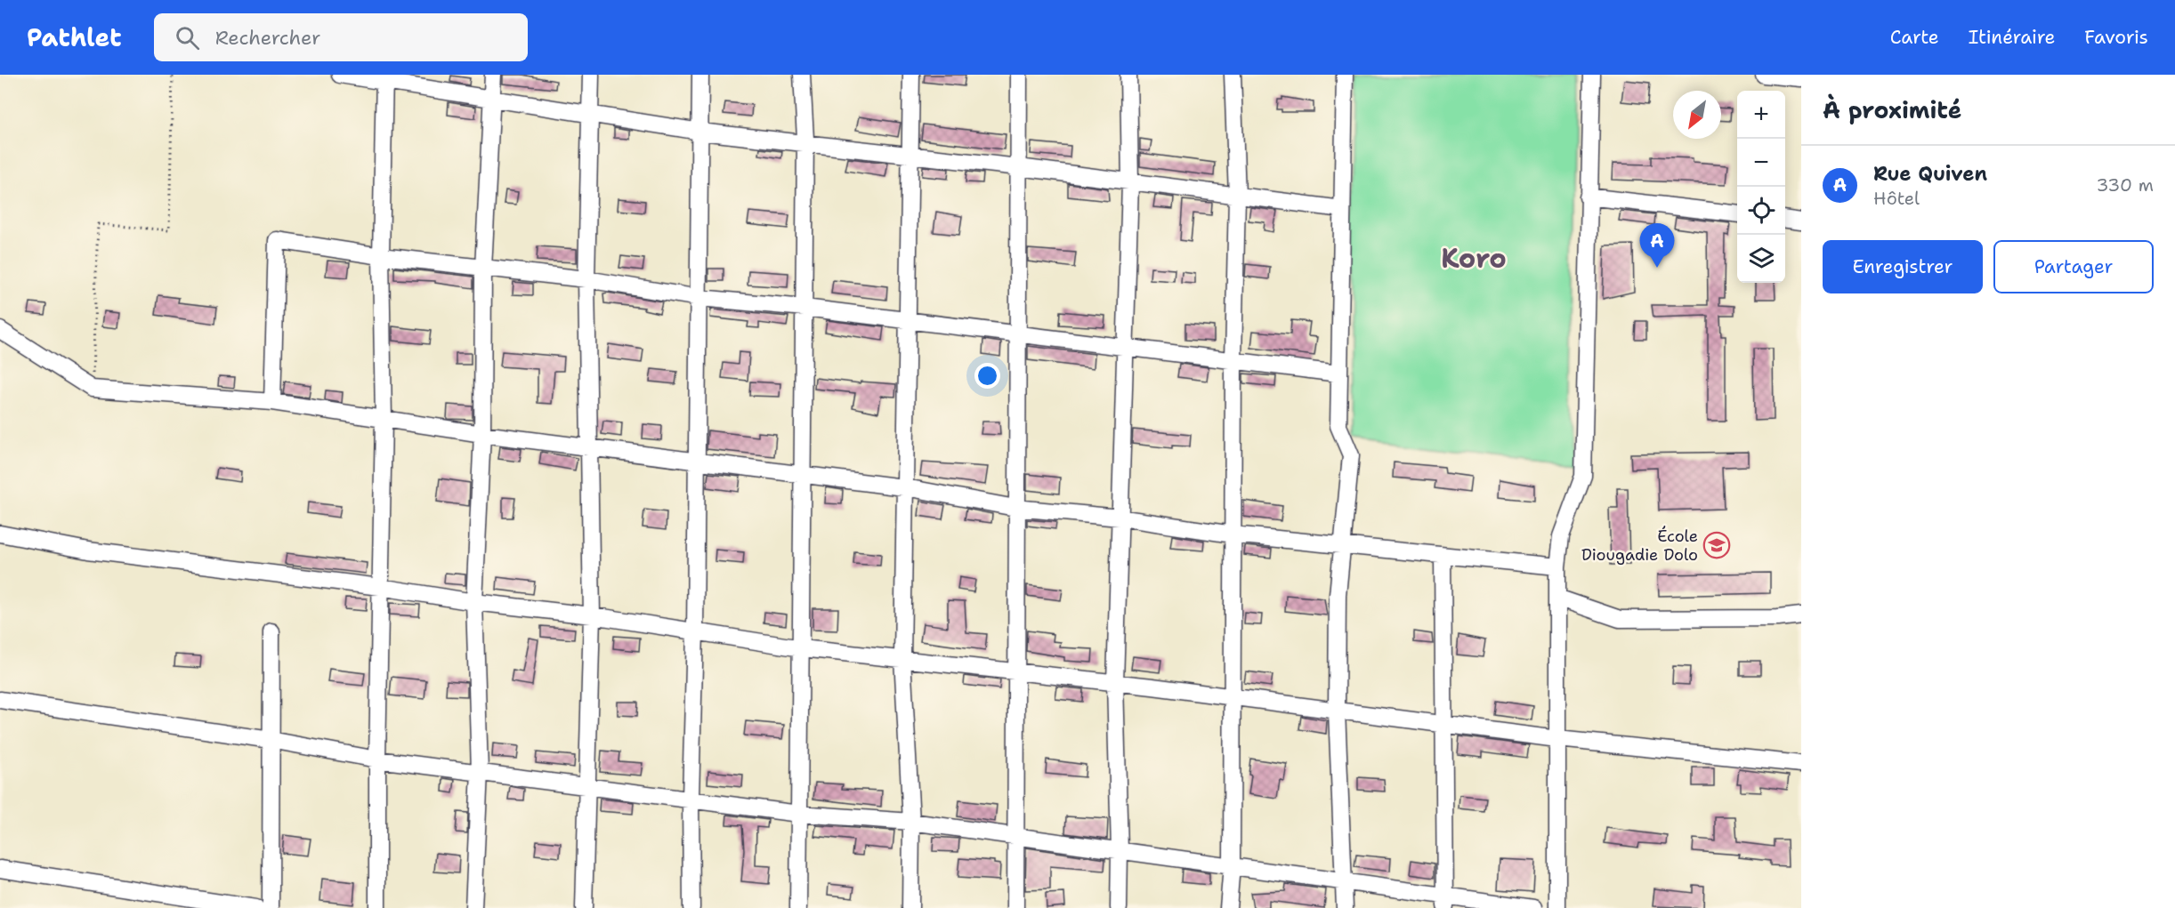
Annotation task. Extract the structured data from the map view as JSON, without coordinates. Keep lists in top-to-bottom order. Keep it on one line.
{"districts":["Koro"],"places":{"school or university":["École Diougadie Dolo"]},"north":"bottom left","page":{"header":"Pathlet","search":"Rechercher","nav":["Carte","Itinéraire","Favoris"],"heading":"À proximité","map_buttons":["+","−"],"list":[{"mark":"A","name":"Rue Quiven","note":"Hôtel","value":"330 m"}],"pins":"A","buttons":["Enregistrer","Partager"]}}
